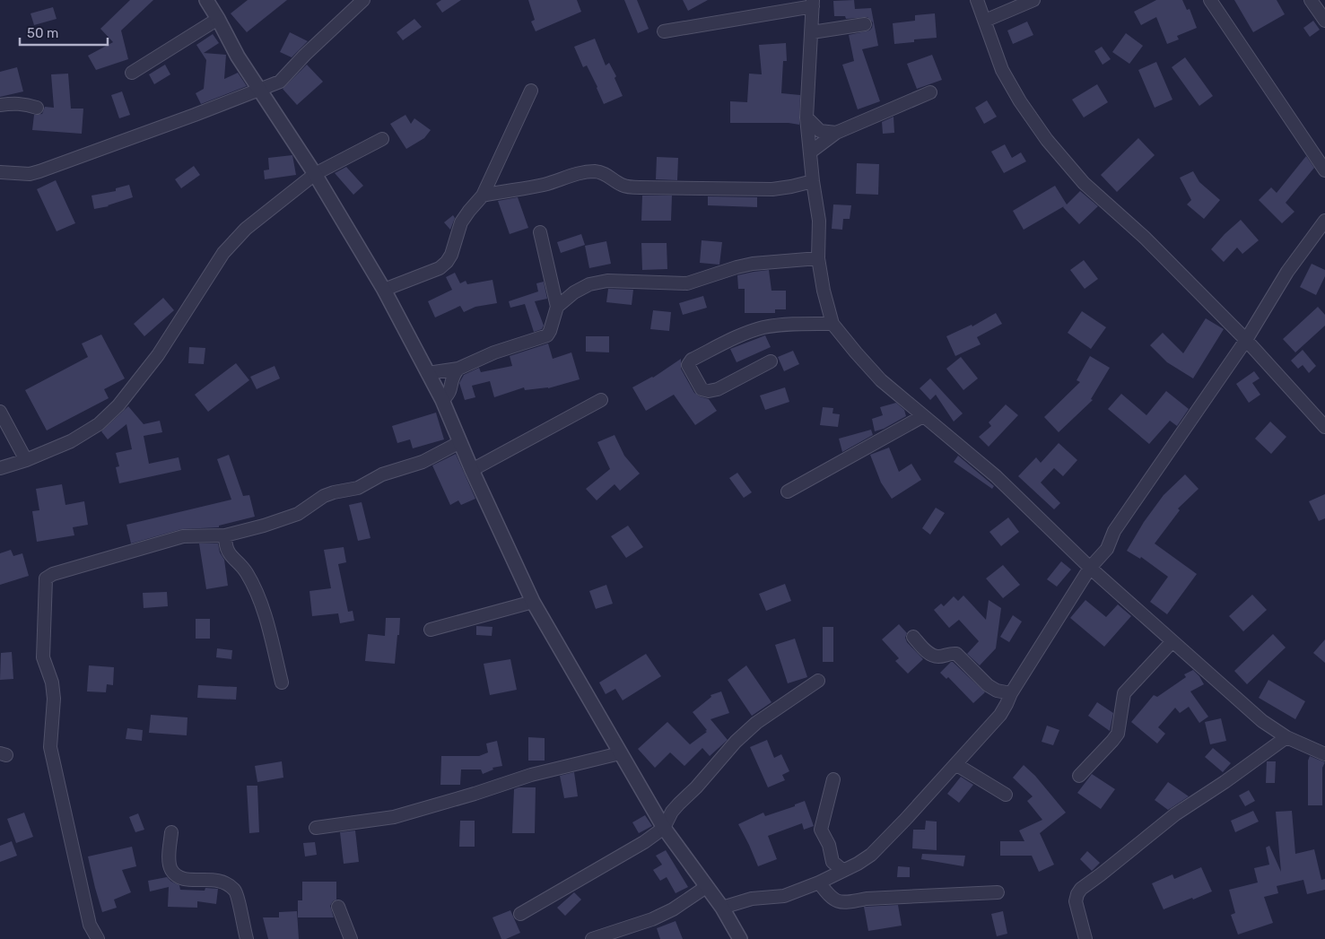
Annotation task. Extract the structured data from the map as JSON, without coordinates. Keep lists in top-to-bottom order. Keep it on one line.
{"scale_bar":"50 m"}
